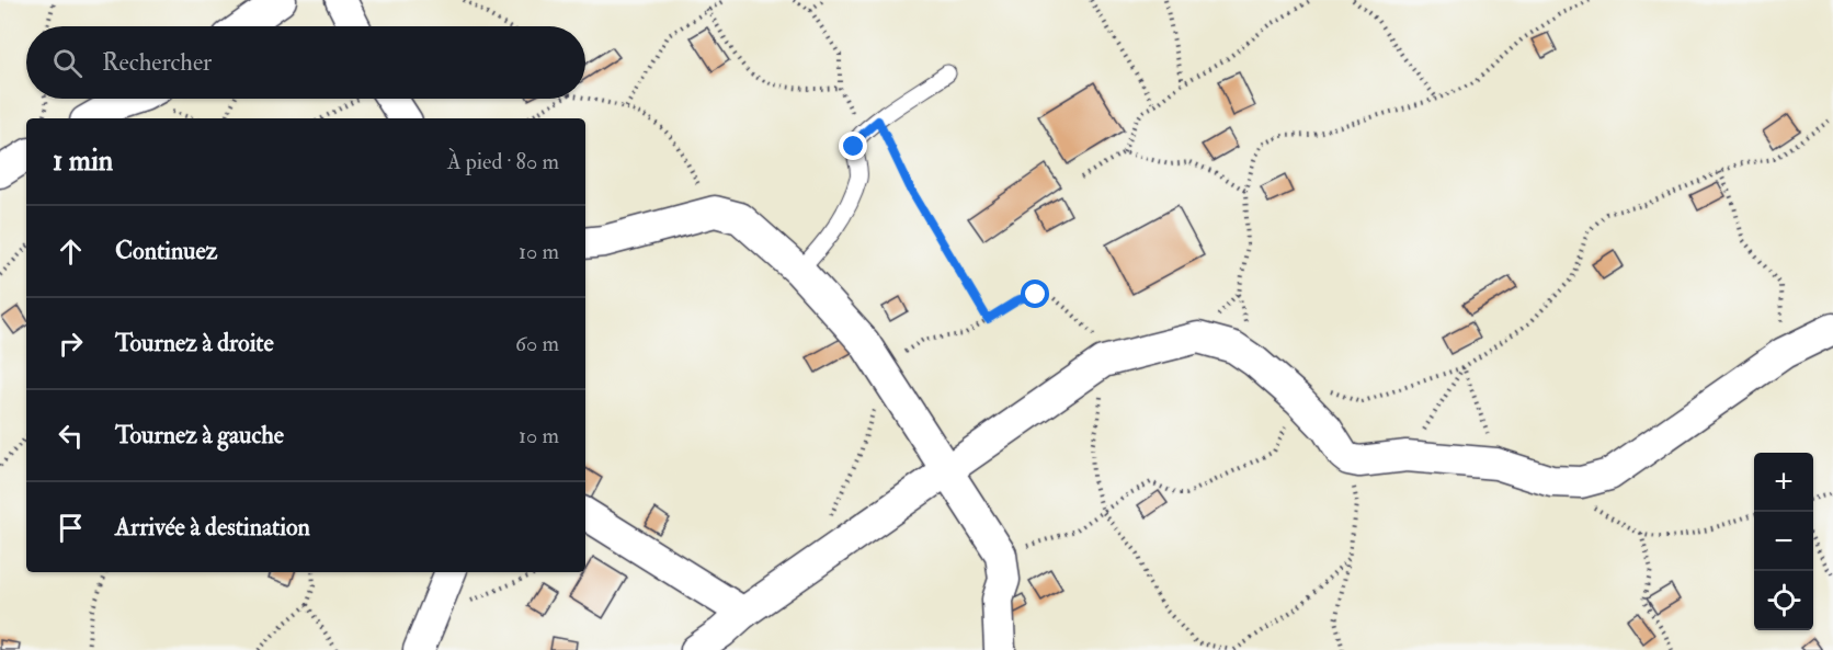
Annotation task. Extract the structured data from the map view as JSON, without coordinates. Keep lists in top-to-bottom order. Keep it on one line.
{"page":{"search":"Rechercher","heading":["1 min","À pied · 80 m"],"list":[["Continuez","10 m"],["Tournez à droite","60 m"],["Tournez à gauche","10 m"],"Arrivée à destination"],"map_buttons":["+","−"]}}
